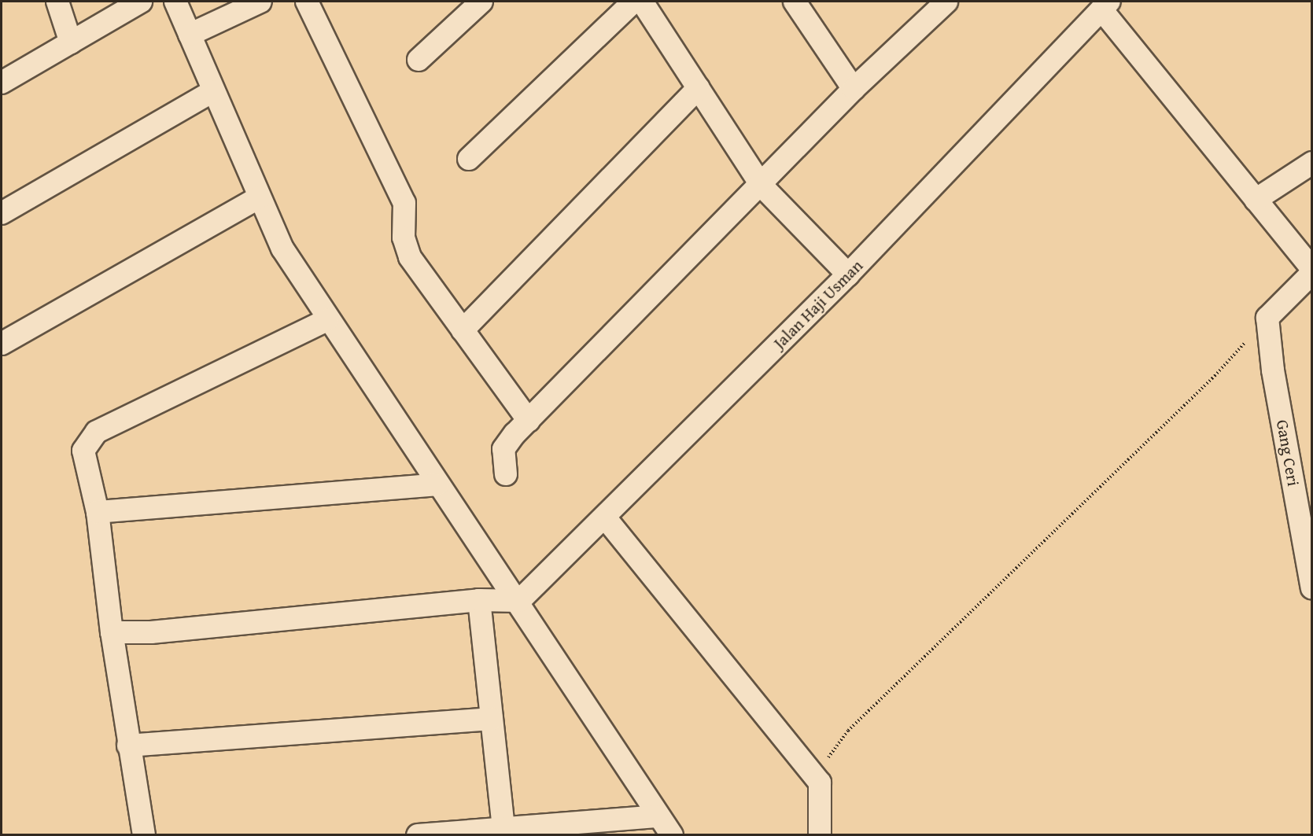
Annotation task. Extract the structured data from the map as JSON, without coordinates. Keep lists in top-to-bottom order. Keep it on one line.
{"streets":{"street":["Jalan Haji Usman","Gang Ceri"]}}
